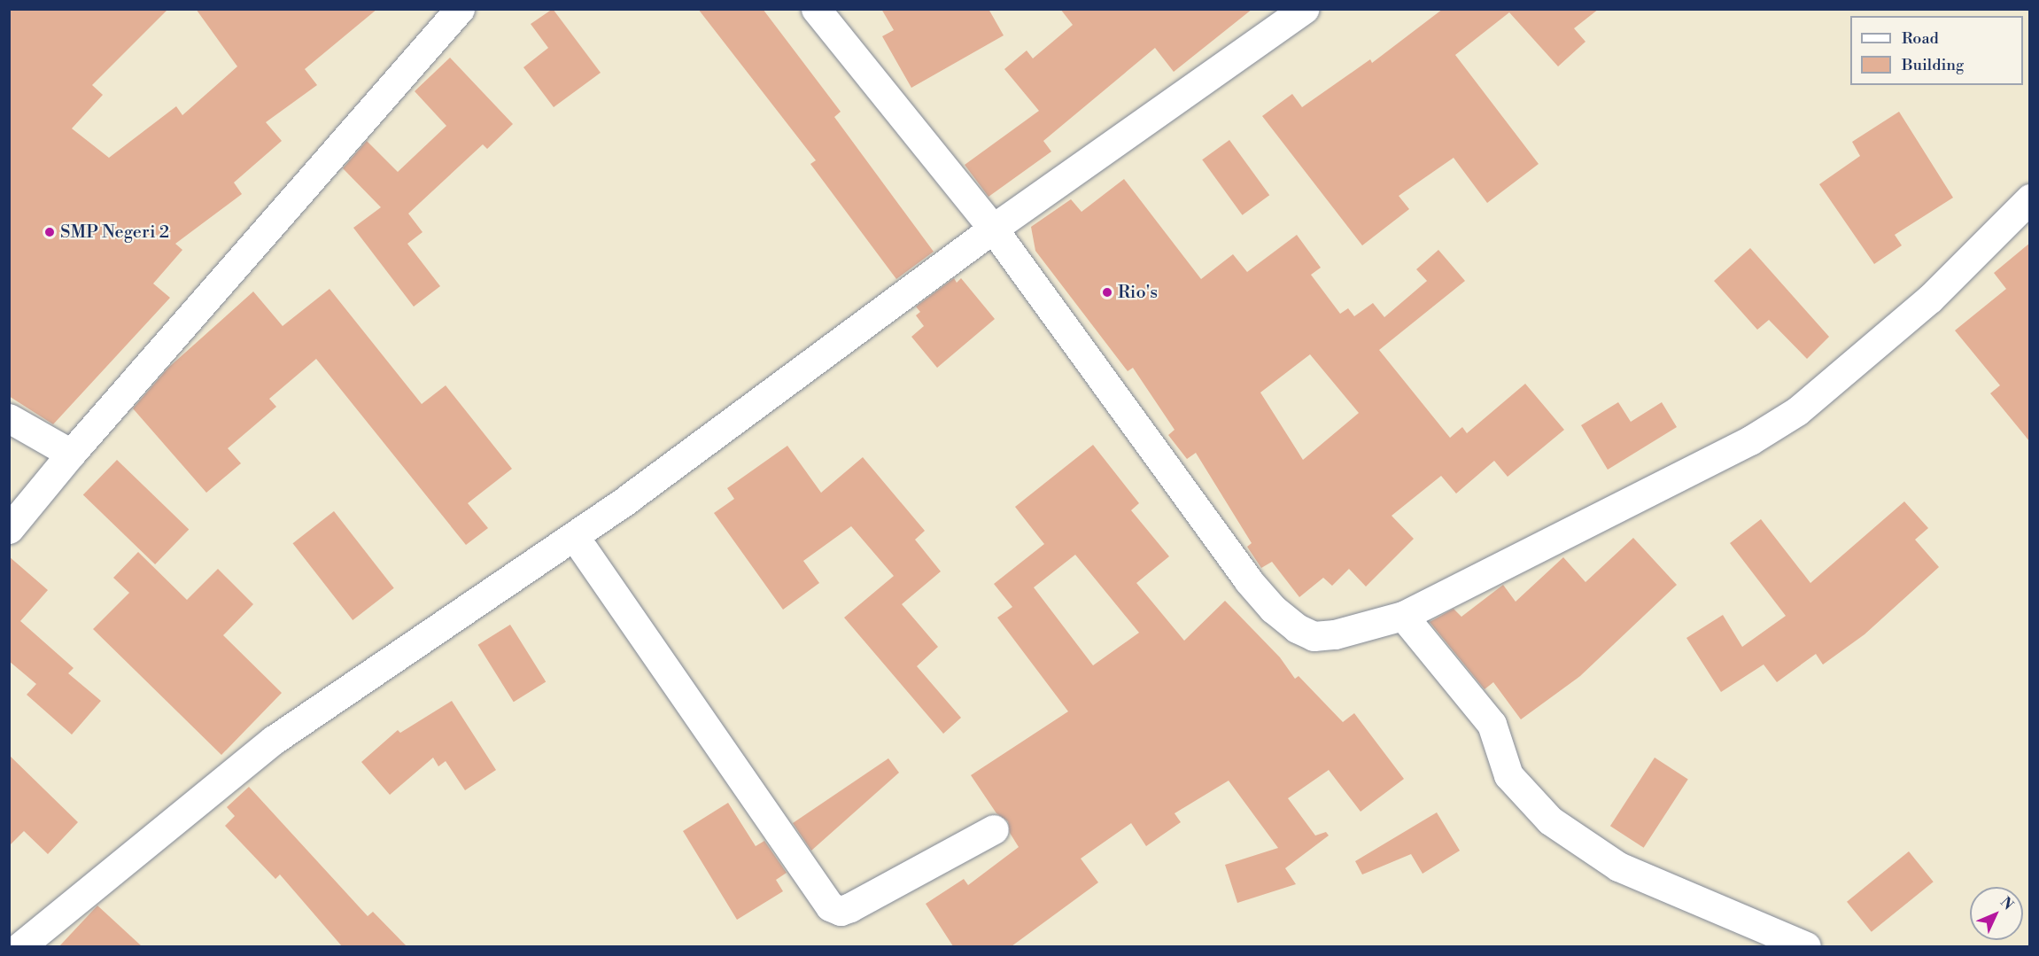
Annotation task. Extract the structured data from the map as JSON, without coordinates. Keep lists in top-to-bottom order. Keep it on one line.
{"places":["SMP Negeri 2","Rio's"],"legend":["Road","Building"],"north":"top right"}
